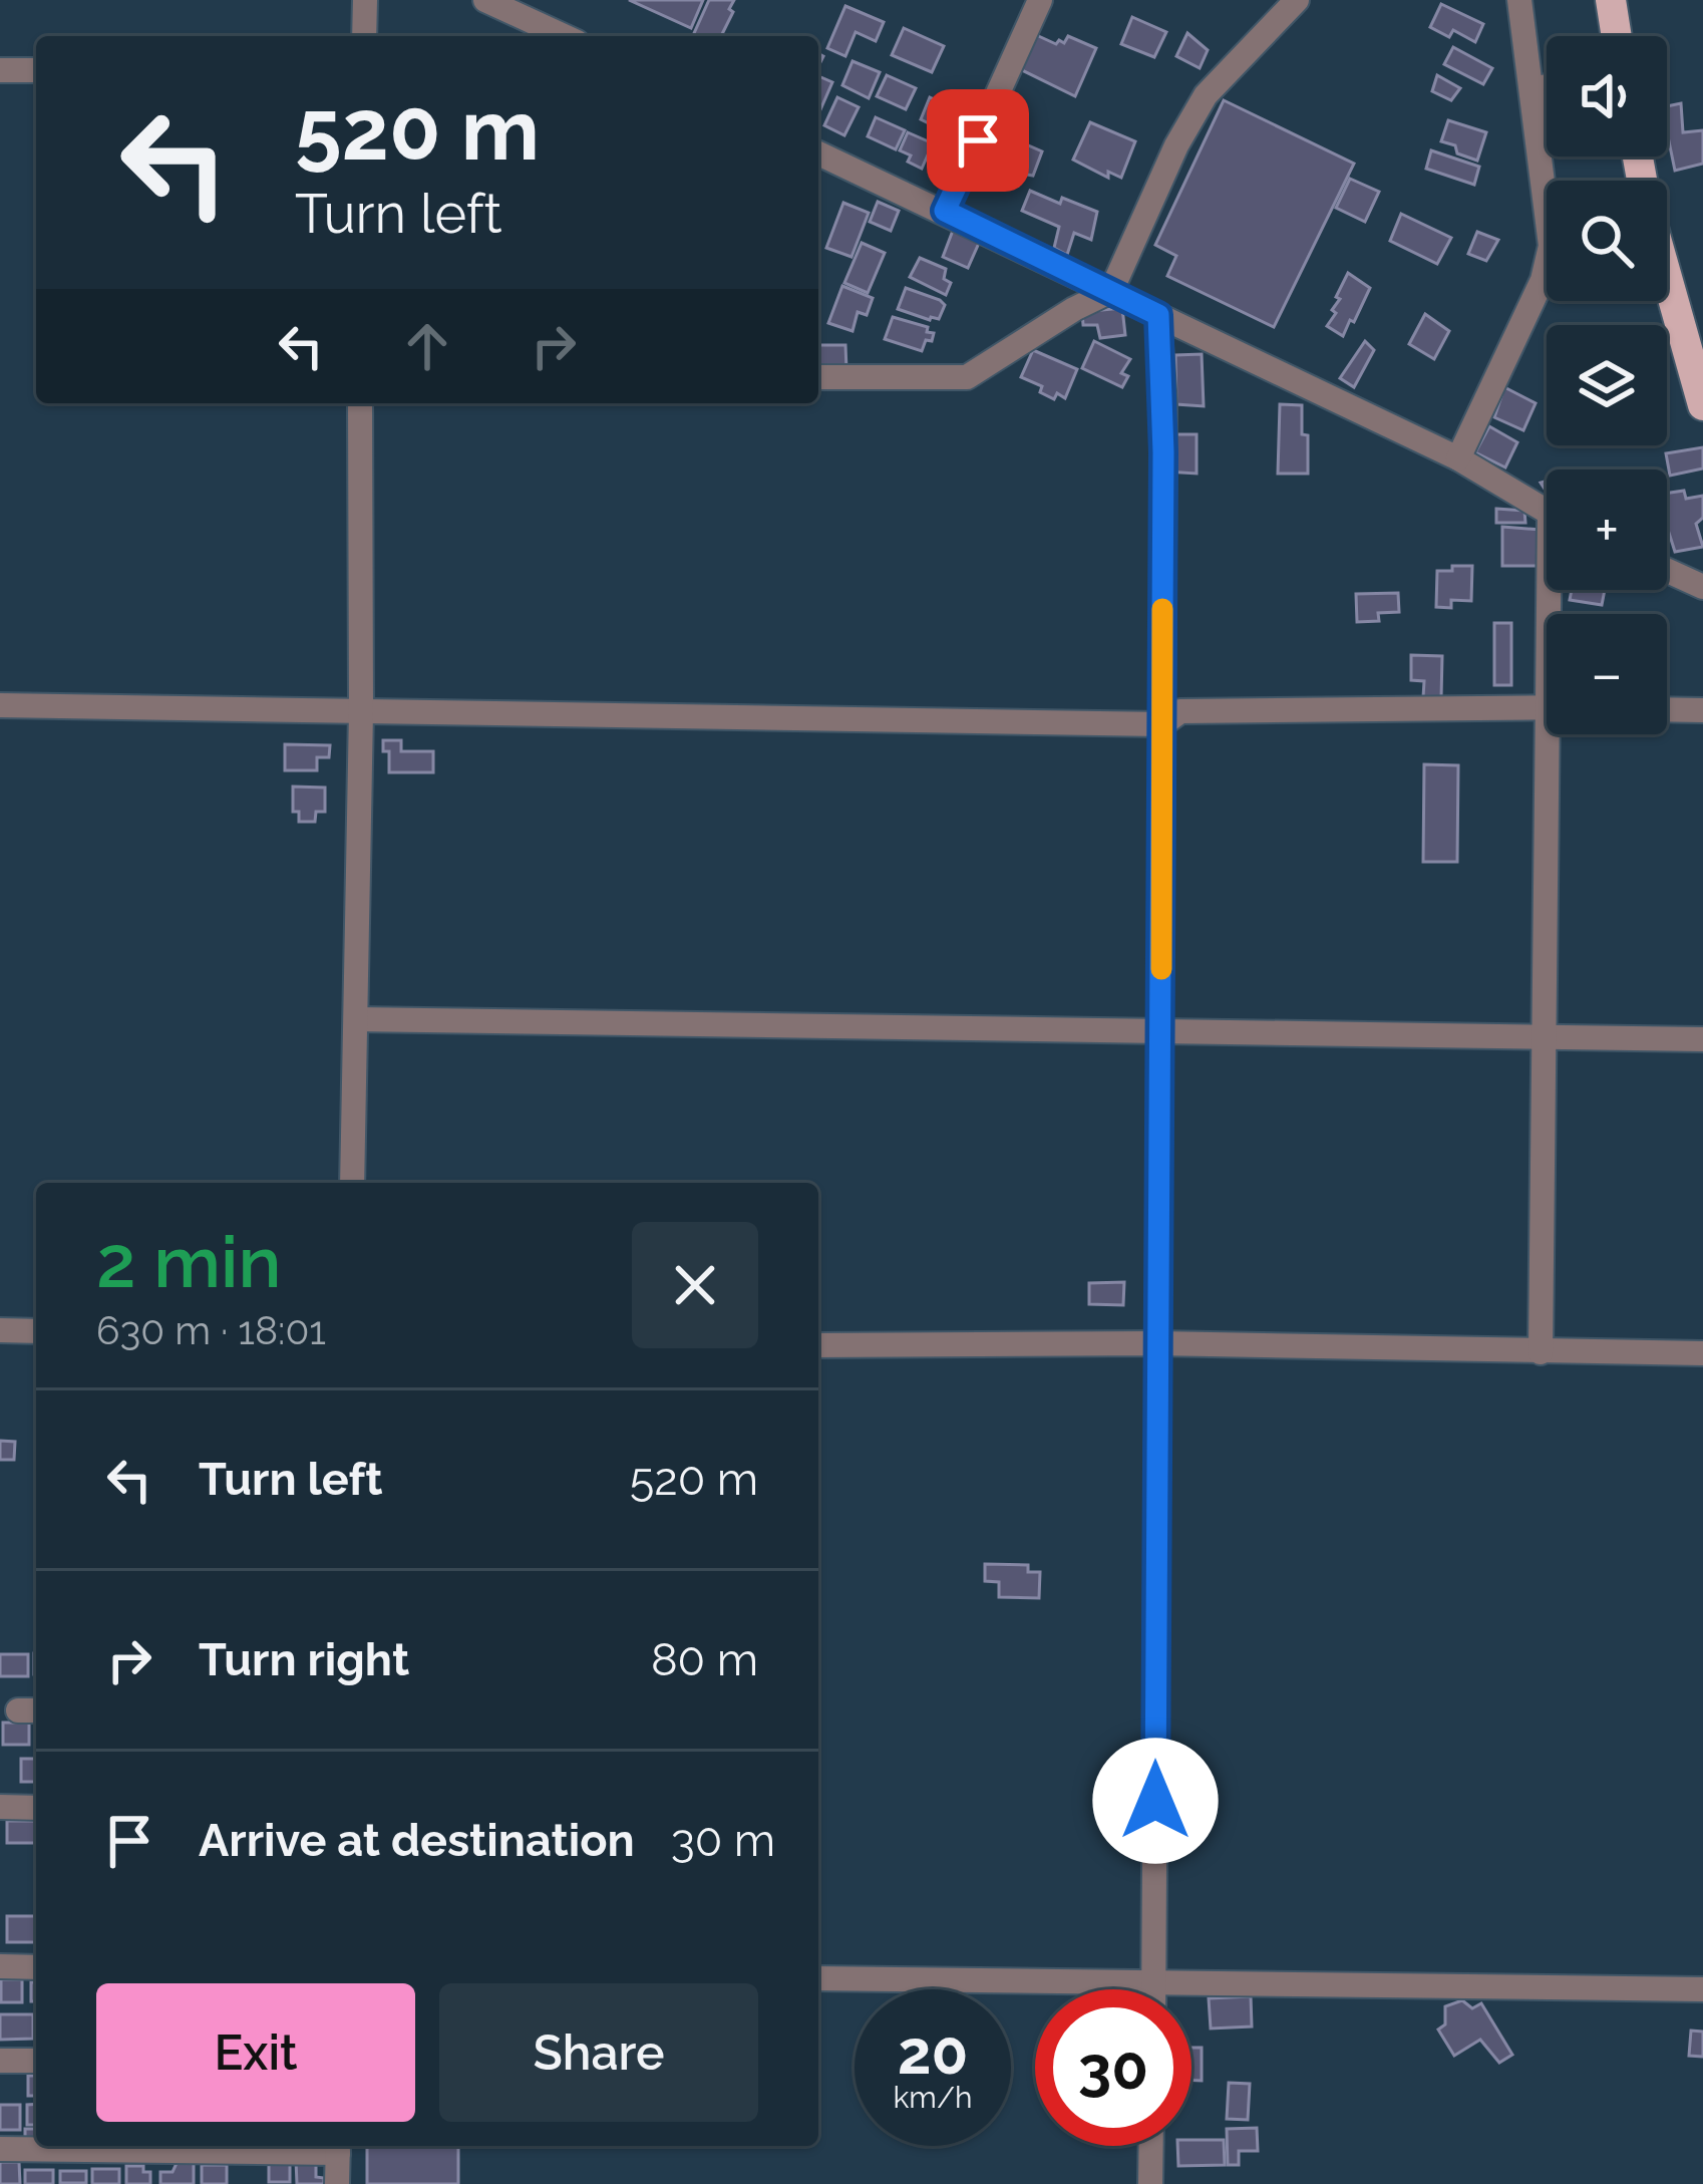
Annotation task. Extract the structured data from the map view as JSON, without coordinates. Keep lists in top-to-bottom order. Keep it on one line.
{"page":{"map_buttons":["+","−"],"turn":["520 m","Turn left"],"heading":["2 min","630 m · 18:01"],"list":[{"name":"Turn left","value":"520 m"},{"name":"Turn right","value":"80 m"},{"name":"Arrive at destination","value":"30 m"}],"buttons":["Exit","Share"],"speed":"20 km/h","limit":"30"}}
